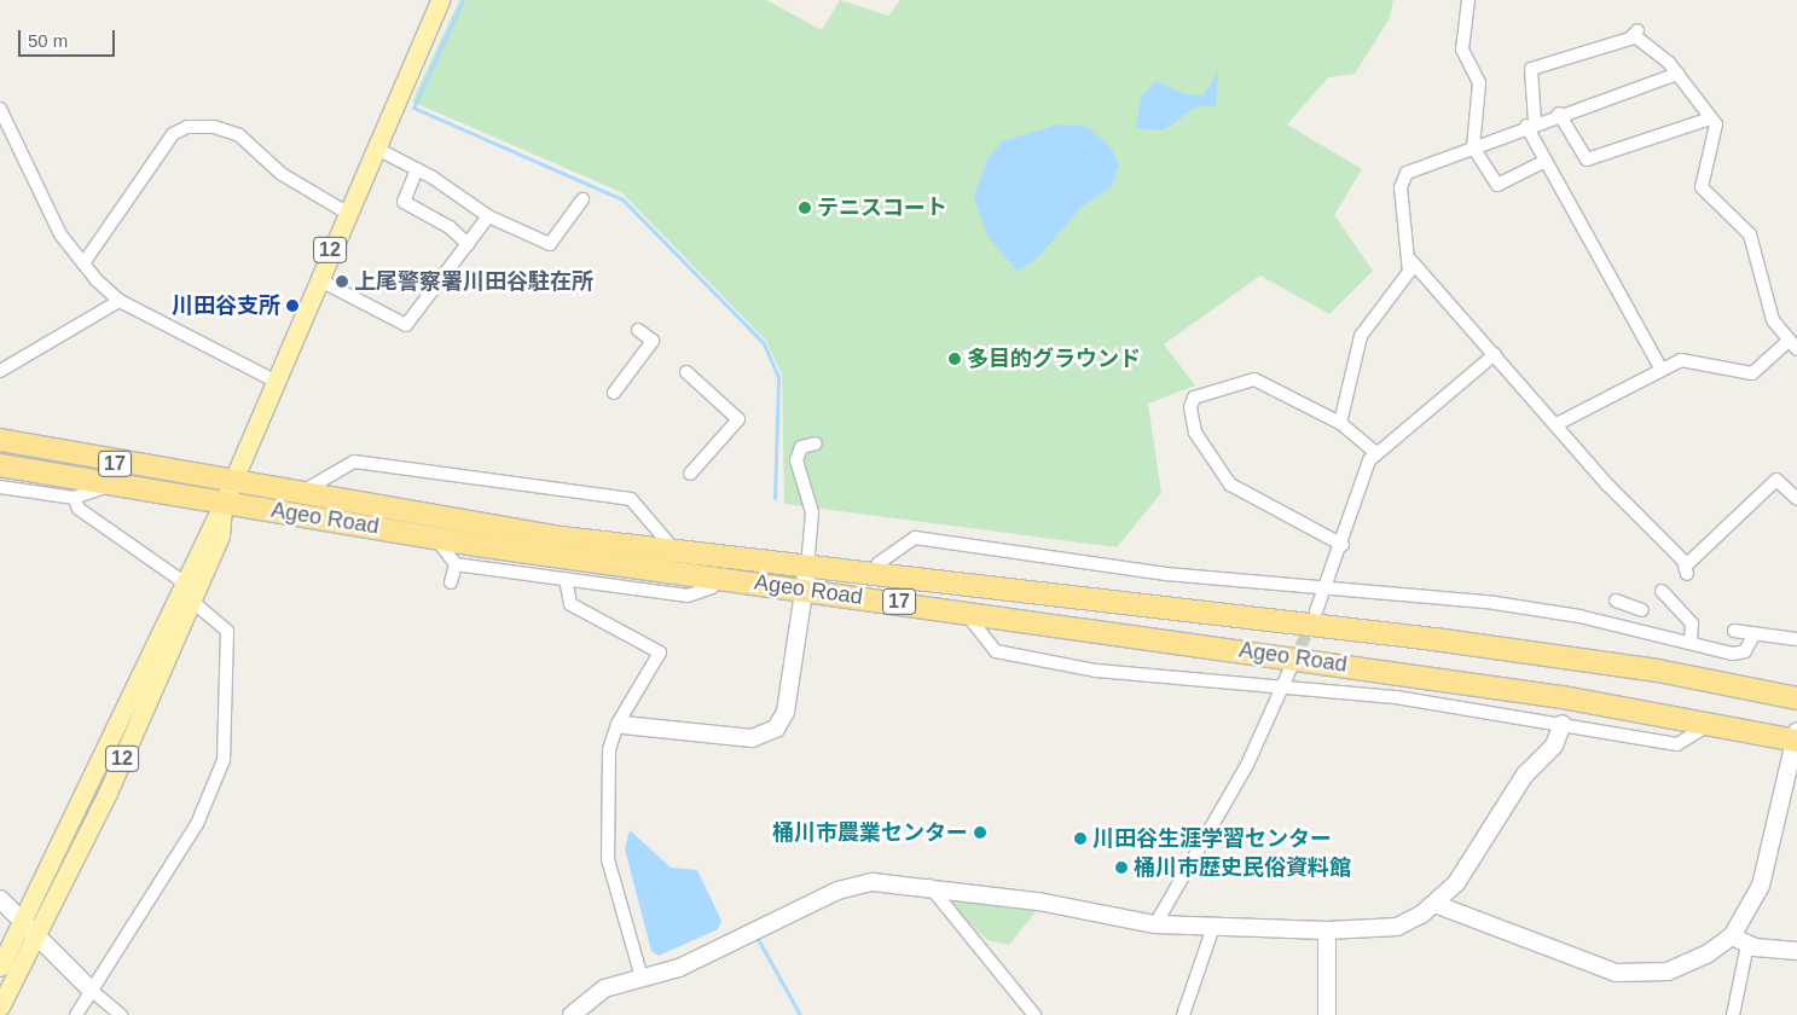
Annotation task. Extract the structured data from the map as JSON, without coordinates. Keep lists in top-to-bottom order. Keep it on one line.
{"streets":{"highway":["17","Ageo Road"],"main road":["12"]},"crossings":[["12","Ageo Road"]],"places":["テニスコート","上尾警察署川田谷駐在所","川田谷支所","多目的グラウンド","桶川市農業センター","川田谷生涯学習センター","桶川市歴史民俗資料館"],"scale_bar":"50 m"}
